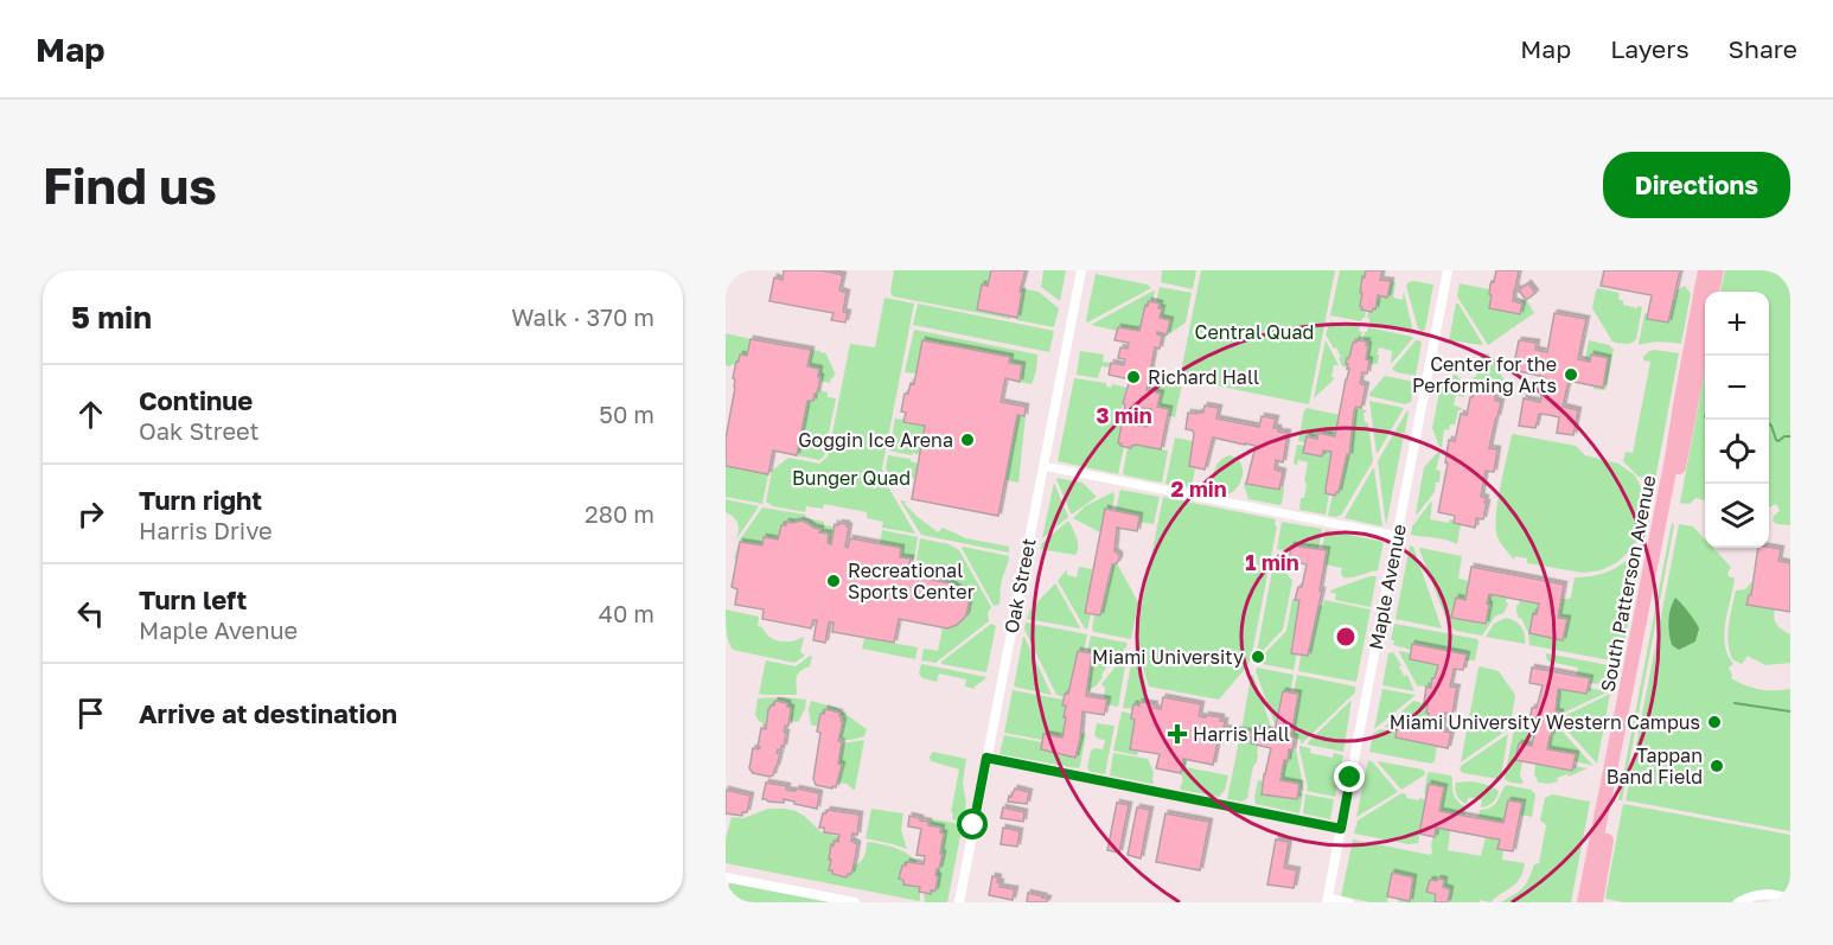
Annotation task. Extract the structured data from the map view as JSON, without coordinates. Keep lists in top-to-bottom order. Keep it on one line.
{"streets":{"highway":["South Patterson Avenue"],"street":["Oak Street","Maple Avenue"]},"parks":["Central Quad","Bunger Quad"],"places":{"other":["Center for the Performing Arts","Richard Hall","Goggin Ice Arena","Recreational Sports Center","Miami University","Miami University Western Campus","Tappan Band Field"],"health":["Harris Hall"]},"page":{"header":"Map","nav":["Map","Layers","Share"],"buttons":"Directions","title":"Find us","heading":["5 min","Walk · 370 m"],"map_buttons":["+","−"],"list":[["Continue","Oak Street","50 m"],["Turn right","Harris Drive","280 m"],["Turn left","Maple Avenue","40 m"],"Arrive at destination"]},"rings":["3 min","2 min","1 min"]}
